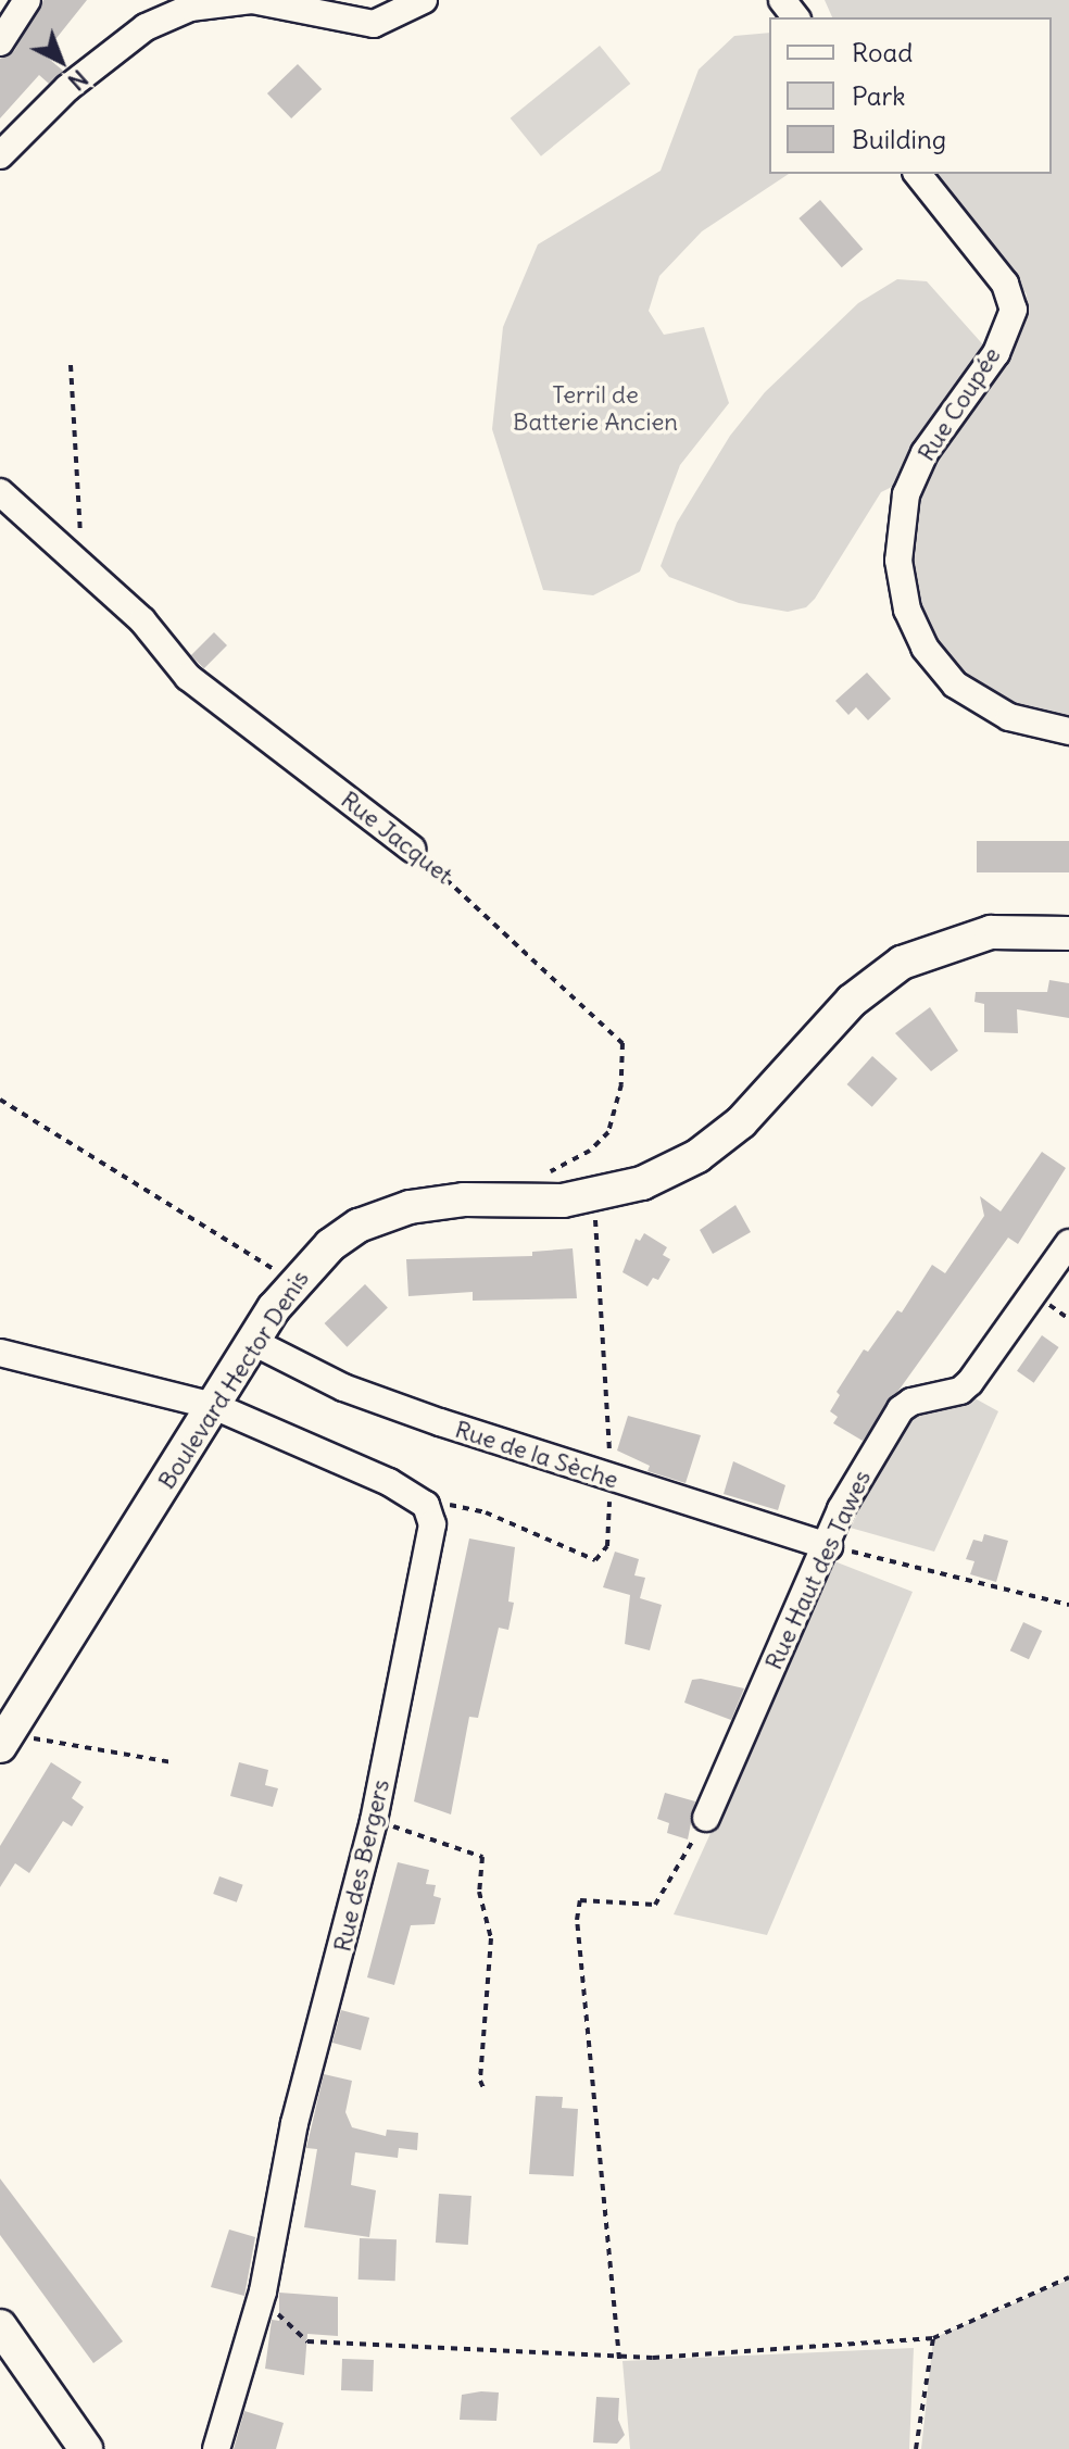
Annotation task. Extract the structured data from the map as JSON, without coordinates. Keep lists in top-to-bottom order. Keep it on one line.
{"streets":{"street":["Rue Coupée","Rue Jacquet","Boulevard Hector Denis","Rue de la Sèche","Rue Haut des Tawes","Rue des Bergers"]},"crossings":[["Boulevard Hector Denis","Rue de la Sèche"],["Rue de la Sèche","Rue Haut des Tawes"]],"parks":["Terril de Batterie Ancien"],"legend":["Road","Park","Building"],"north":"bottom right"}
